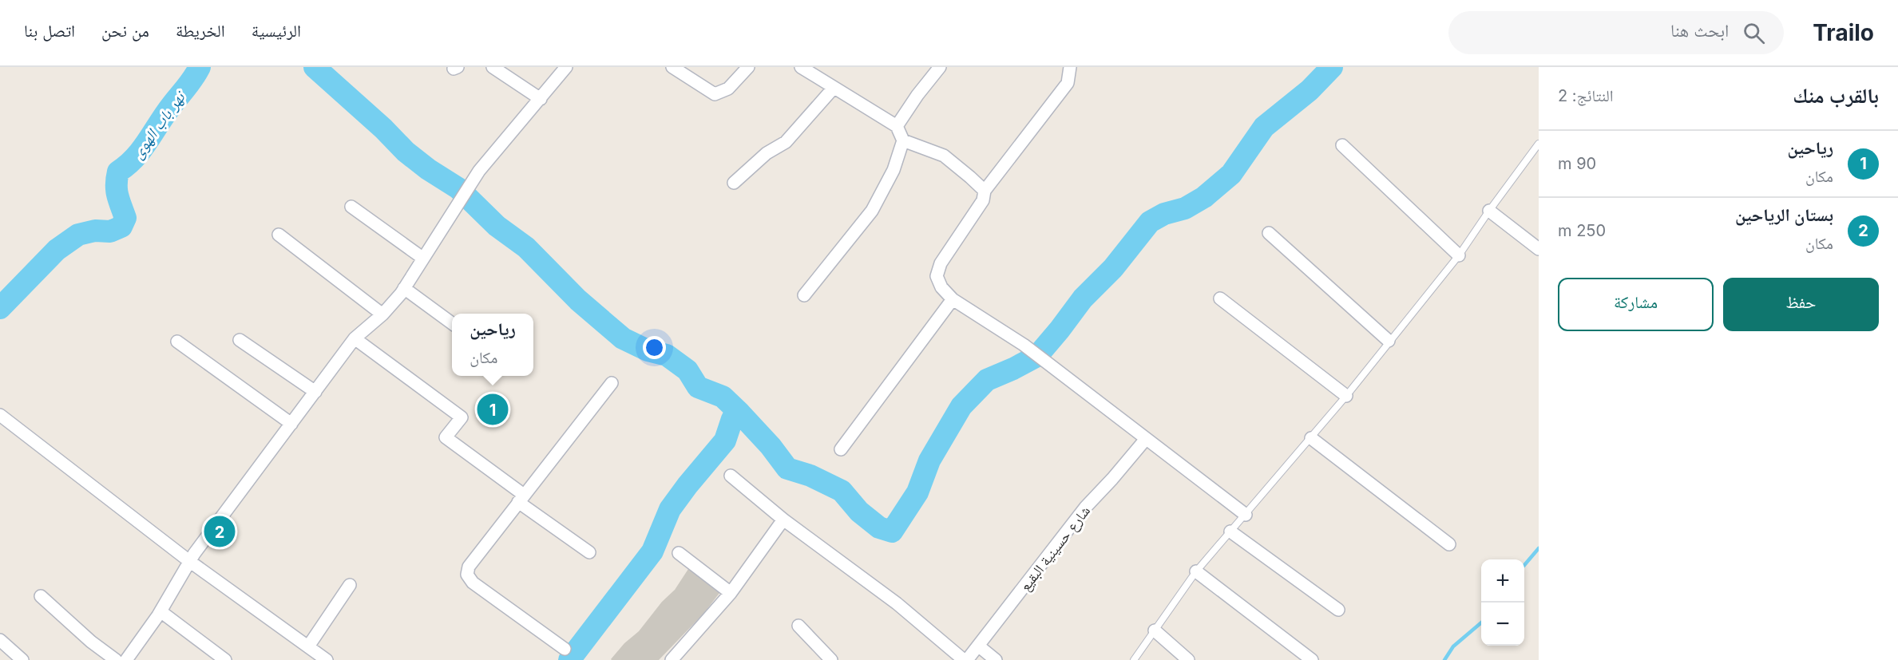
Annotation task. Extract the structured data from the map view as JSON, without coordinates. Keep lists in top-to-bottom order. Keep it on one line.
{"streets":{"street":["شارع حسينية البقيع"]},"water":["نهر باب الهوى"],"page":{"header":"Trailo","search":"ابحث هنا","nav":["الرئيسية","الخريطة","من نحن","اتصل بنا"],"heading":["بالقرب منك","النتائج: 2"],"list":[{"mark":"1","name":"رياحين","note":"مكان","value":"90 m"},{"mark":"2","name":"بستان الرياحين","note":"مكان","value":"250 m"}],"buttons":["حفظ","مشاركة"],"popup":["رياحين","مكان"],"pins":["1","2"],"map_buttons":["+","−"]}}
